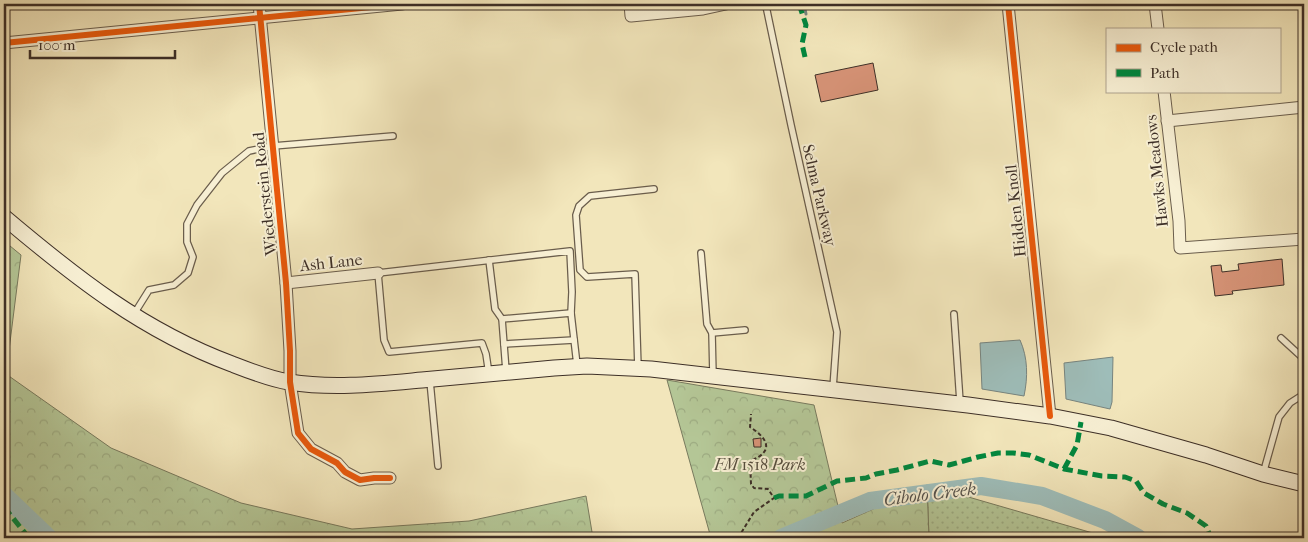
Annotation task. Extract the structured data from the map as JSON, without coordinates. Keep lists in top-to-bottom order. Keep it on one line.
{"streets":{"street":["Hawks Meadows","Wiederstein Road","Hidden Knoll","Ash Lane"],"lane":["Selma Parkway"]},"crossings":[["Wiederstein Road","Ash Lane"]],"water":["Cibolo Creek"],"parks":["FM 1518 Park"],"legend":["Cycle path","Path"],"scale_bar":"100 m"}
